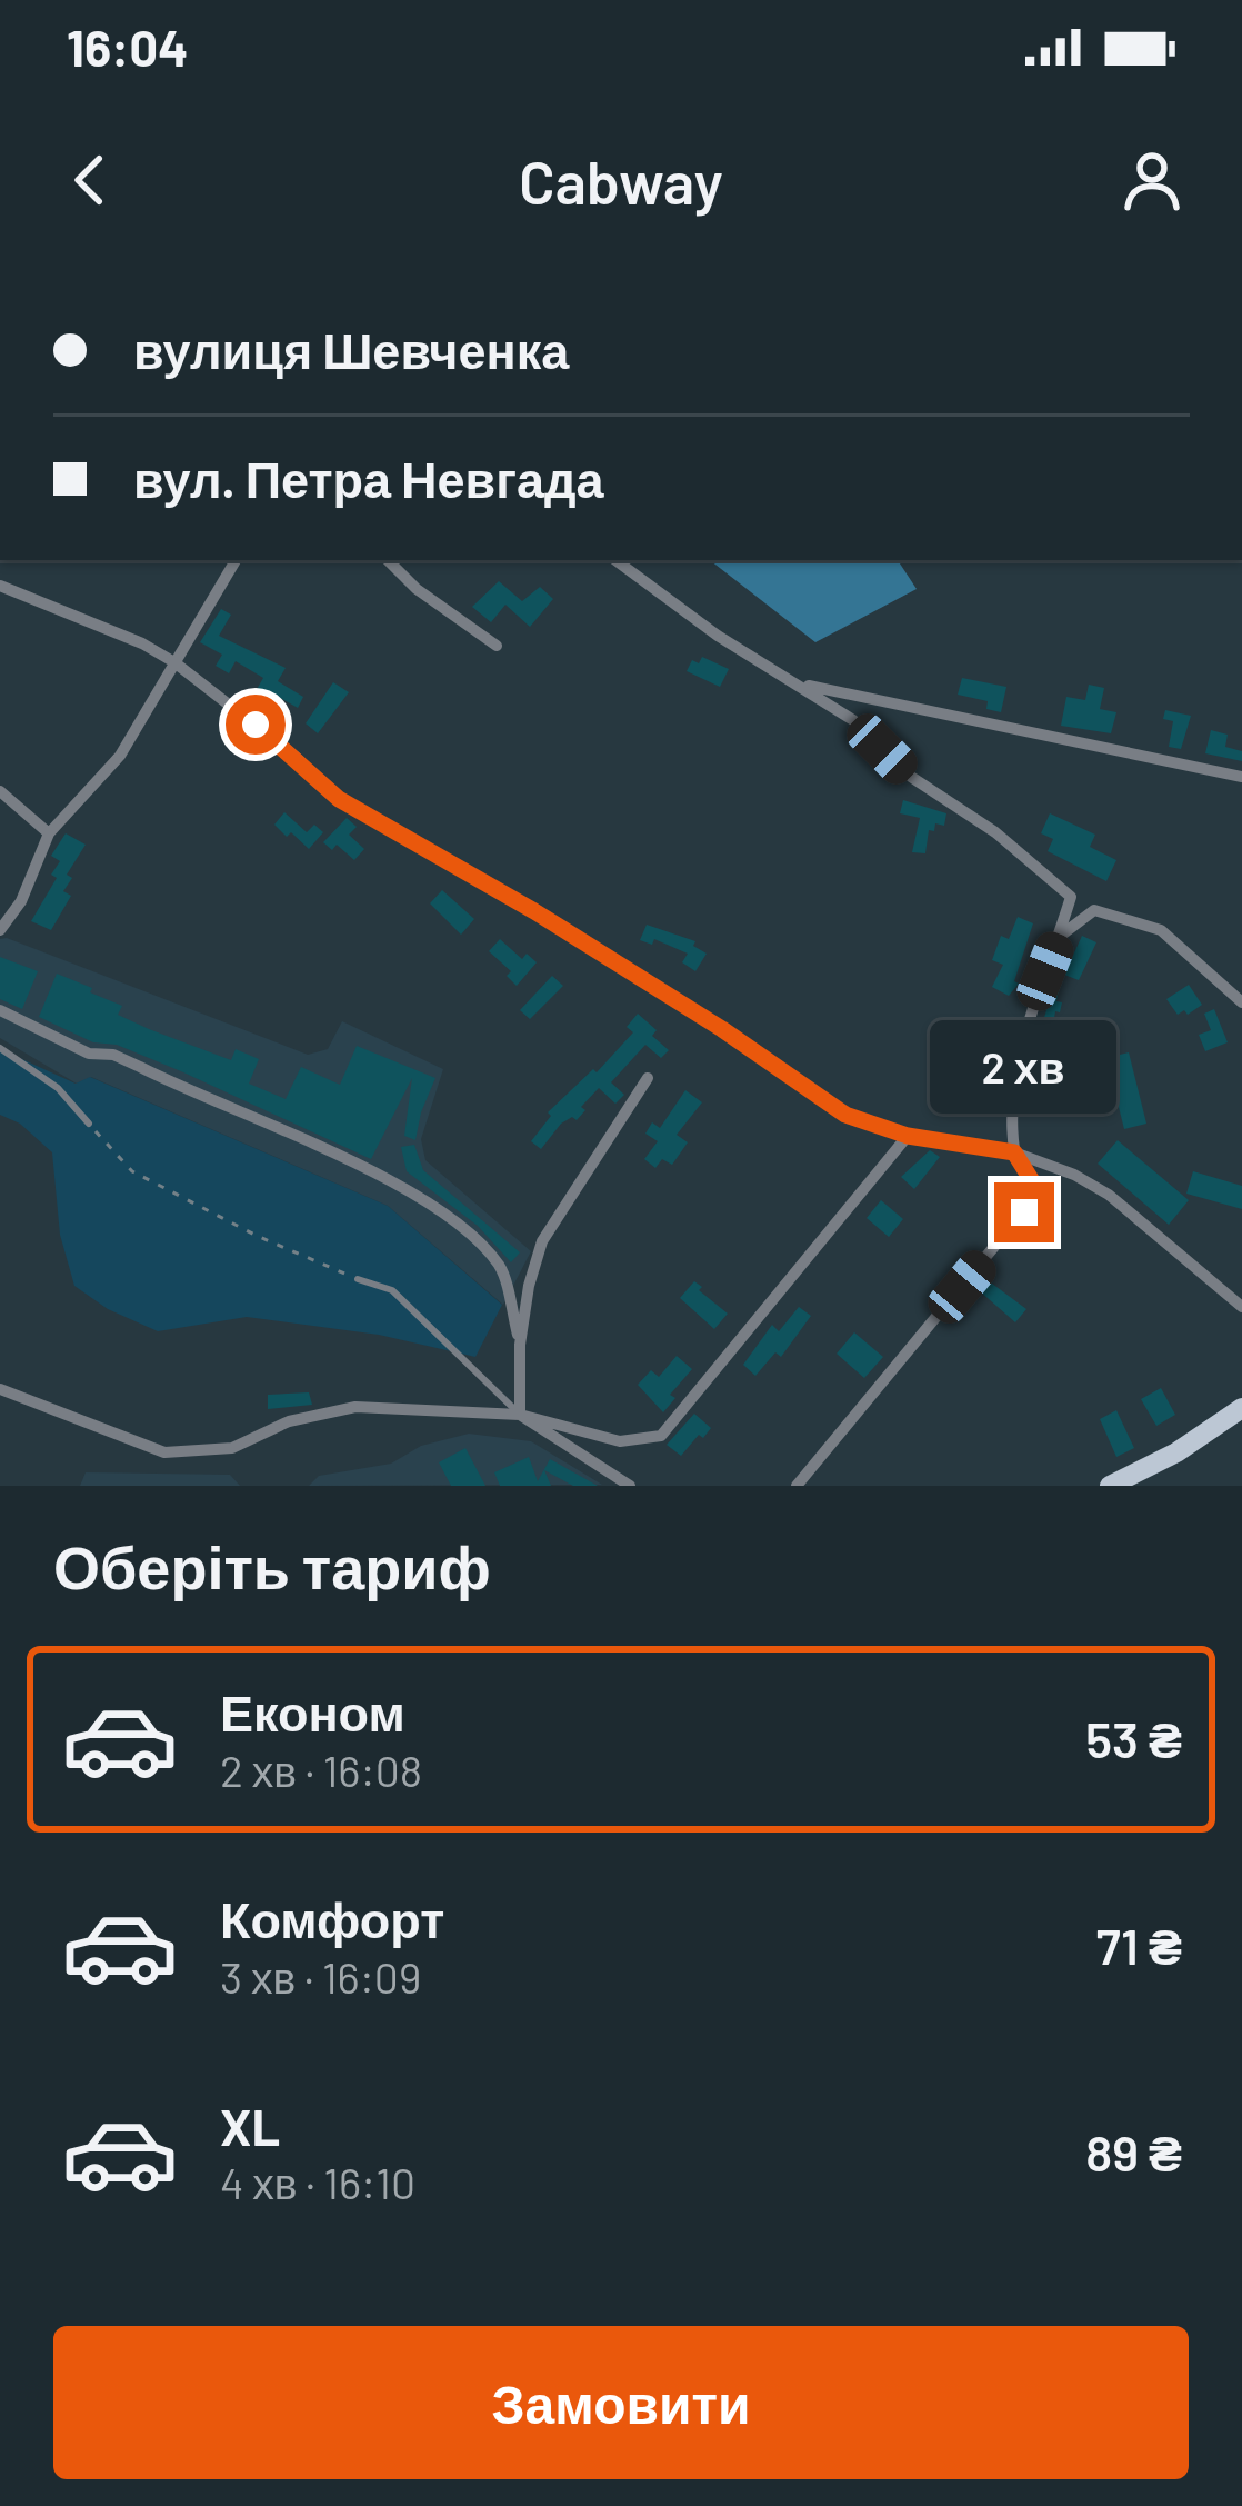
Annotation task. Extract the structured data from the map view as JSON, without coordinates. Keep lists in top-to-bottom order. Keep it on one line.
{"page":{"status":"16:04","header":"Cabway","banner":["вулиця Шевченка","вул. Петра Невгада"],"bubble":"2 хв","heading":"Оберіть тариф","list":[{"name":"Економ","note":"2 хв · 16:08","value":"53 ₴"},{"name":"Комфорт","note":"3 хв · 16:09","value":"71 ₴"},{"name":"XL","note":"4 хв · 16:10","value":"89 ₴"}],"buttons":"Замовити"}}
